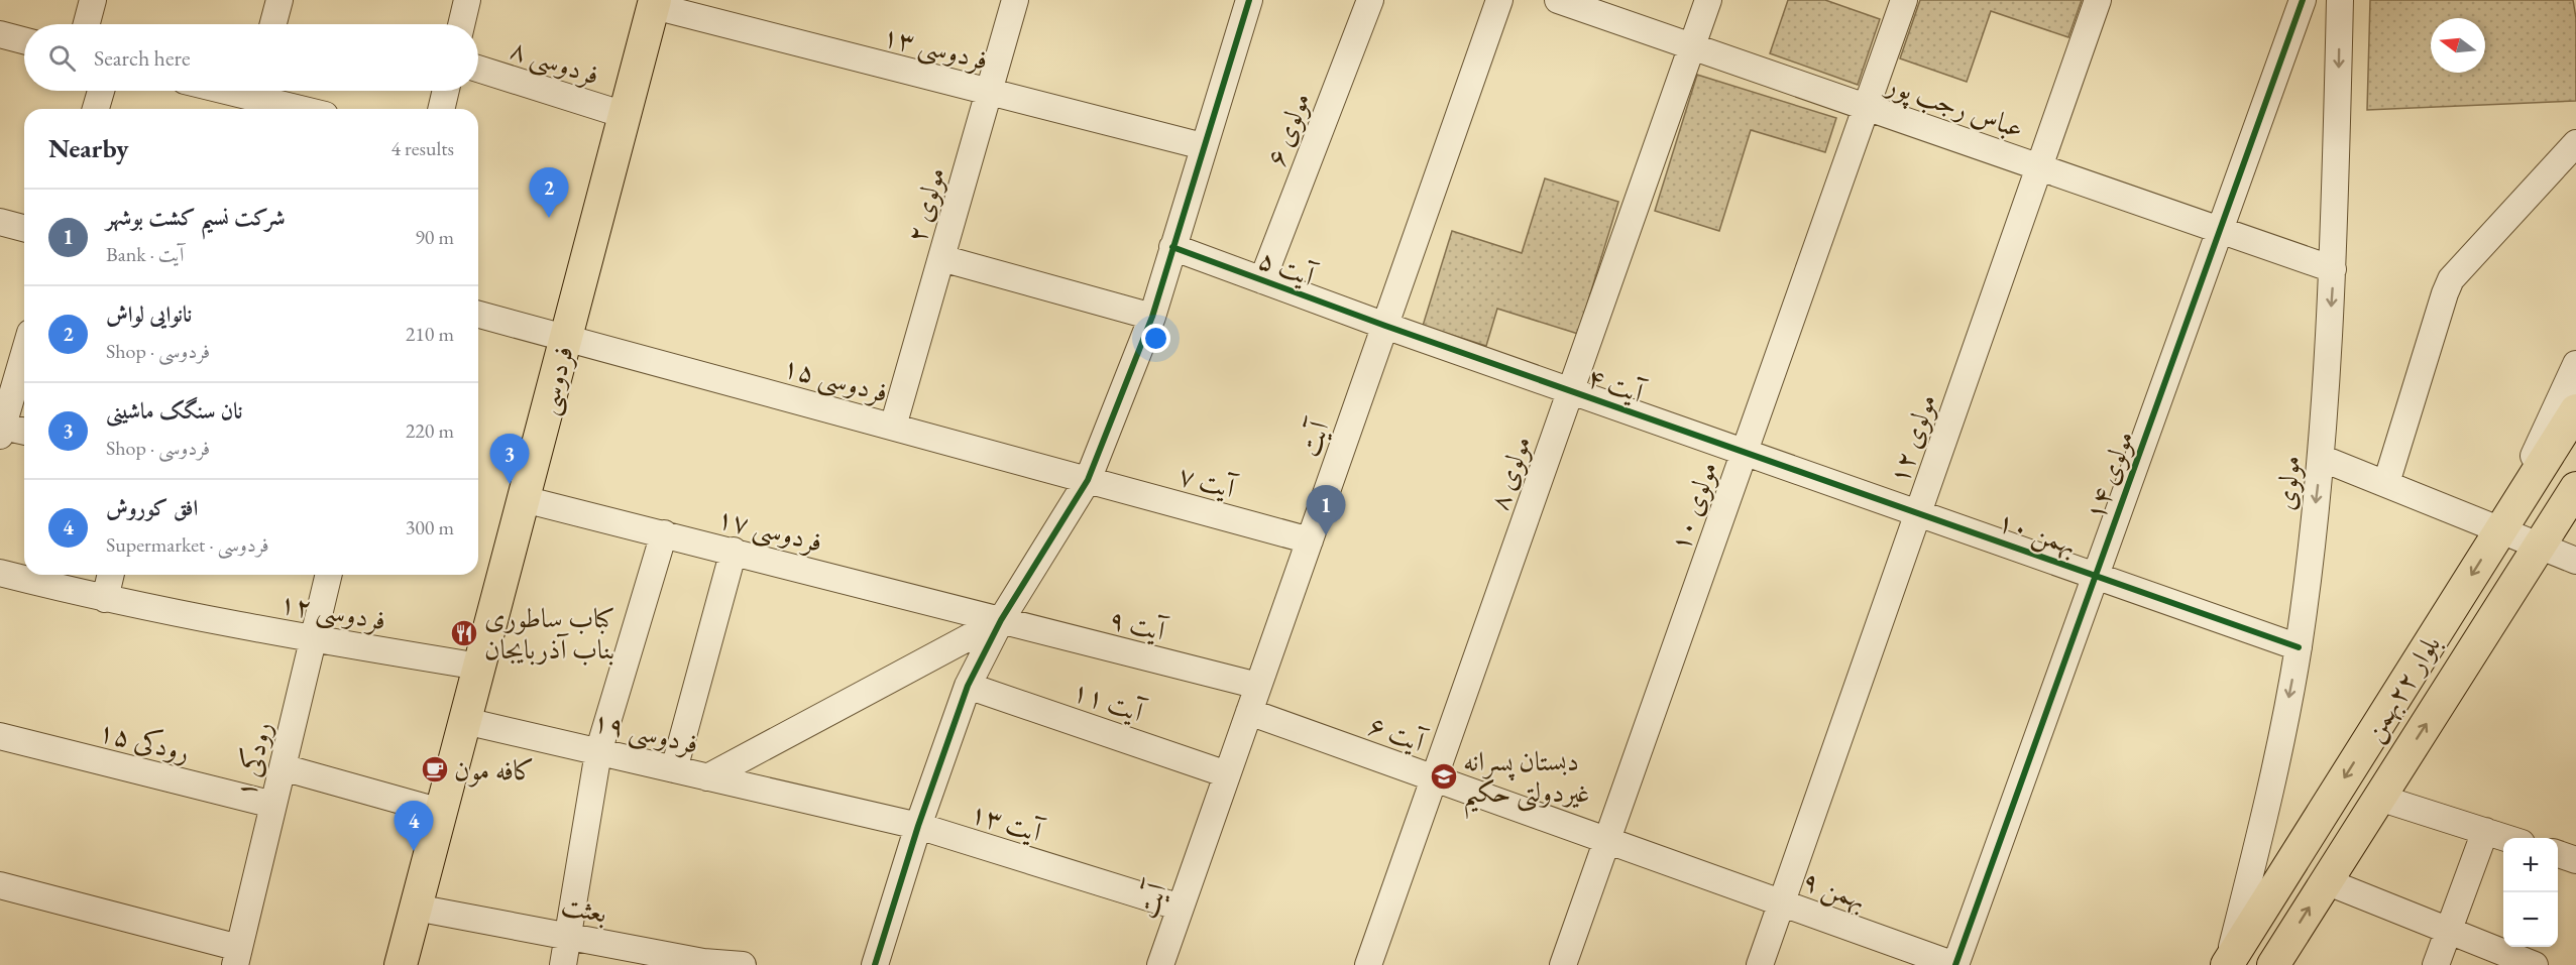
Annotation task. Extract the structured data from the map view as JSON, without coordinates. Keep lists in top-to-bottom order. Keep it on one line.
{"streets":{"main road":["فردوسی","بلوار ۲۲بهمن"],"street":["فردوسی ۱۳","فردوسی ۸","عباس رجب پور","مولوی ۶","مولوی ۲","آیت ۵","فردوسی ۱۵","آیت ۴","آیت","مولوی ۱۲","مولوی ۸","مولوی ۱۴","آیت ۷","مولوی","مولوی ۱۰","فردوسی ۱۷","بهمن ۱۰","فردوسی ۱۲","آیت ۹","آیت ۱۱","فردوسی ۱۹","آیت ۶","رودکی ۱۵","رودکی ۱","آیت ۱۳","بهمن ۹","بعثت"]},"crossings":[["فردوسی ۱۳","مولوی ۲"],["فردوسی ۱۳","فردوسی"],["فردوسی ۸","فردوسی"],["عباس رجب پور","مولوی ۱۲"],["عباس رجب پور","مولوی ۸"],["عباس رجب پور","مولوی ۱۴"],["عباس رجب پور","مولوی"],["عباس رجب پور","مولوی ۱۰"],["مولوی ۶","آیت ۵"],["مولوی ۲","فردوسی ۱۵"],["آیت ۵","آیت ۴"],["آیت ۵","آیت"],["فردوسی ۱۵","فردوسی"],["فردوسی ۱۵","آیت ۷"],["فردوسی","فردوسی ۱۷"],["فردوسی","فردوسی ۱۲"],["فردوسی","فردوسی ۱۹"],["فردوسی","بعثت"],["آیت ۴","آیت"],["آیت ۴","مولوی ۸"],["آیت ۴","مولوی ۱۰"],["آیت ۴","بهمن ۱۰"],["آیت","آیت ۷"],["آیت","آیت ۹"],["آیت","آیت ۱۱"],["آیت","آیت ۶"],["آیت","آیت ۱۳"],["مولوی ۱۲","بهمن ۱۰"],["مولوی ۱۲","بهمن ۹"],["مولوی ۸","آیت ۶"],["مولوی ۱۴","بهمن ۱۰"],["مولوی ۱۴","بهمن ۹"],["مولوی","بهمن ۱۰"],["مولوی","بلوار ۲۲بهمن"],["مولوی ۱۰","آیت ۶"],["فردوسی ۱۷","آیت ۹"],["فردوسی ۱۲","رودکی ۱"],["فردوسی ۱۹","آیت ۱۳"],["آیت ۶","بهمن ۹"],["رودکی ۱۵","رودکی ۱"]],"places":{"restaurant":["کباب ساطوری بناب آذربایجان"],"cafe":["کافه مون"],"school or university":["دبستان پسرانه غیردولتی حکیم"]},"north":"left","page":{"search":"Search here","heading":["Nearby","4 results"],"pins":["2","3","1","4"],"list":[{"mark":"1","name":"شرکت نسیم کشت بوشهر","note":"Bank · آیت","value":"90 m"},{"mark":"2","name":"نانوایی لواش","note":"Shop · فردوسی","value":"210 m"},{"mark":"3","name":"نان سنگک ماشینی","note":"Shop · فردوسی","value":"220 m"},{"mark":"4","name":"افق کوروش","note":"Supermarket · فردوسی","value":"300 m"}],"map_buttons":["+","−"]}}
